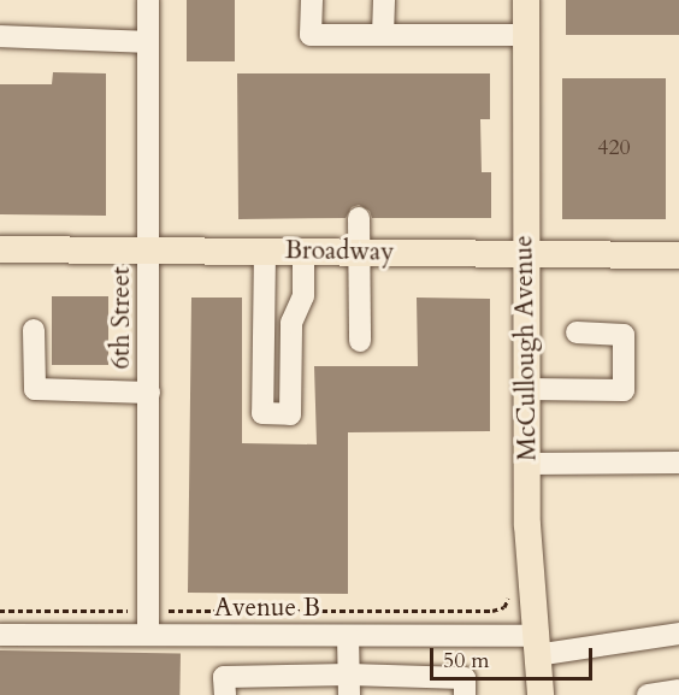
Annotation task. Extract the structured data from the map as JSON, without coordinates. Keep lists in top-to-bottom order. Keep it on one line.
{"streets":{"main road":["Broadway","McCullough Avenue"],"street":["6th Street","Avenue B"]},"crossings":[["Broadway","6th Street"],["Broadway","McCullough Avenue"],["6th Street","Avenue B"],["McCullough Avenue","Avenue B"]],"house_numbers":["420"],"scale_bar":"50 m"}
